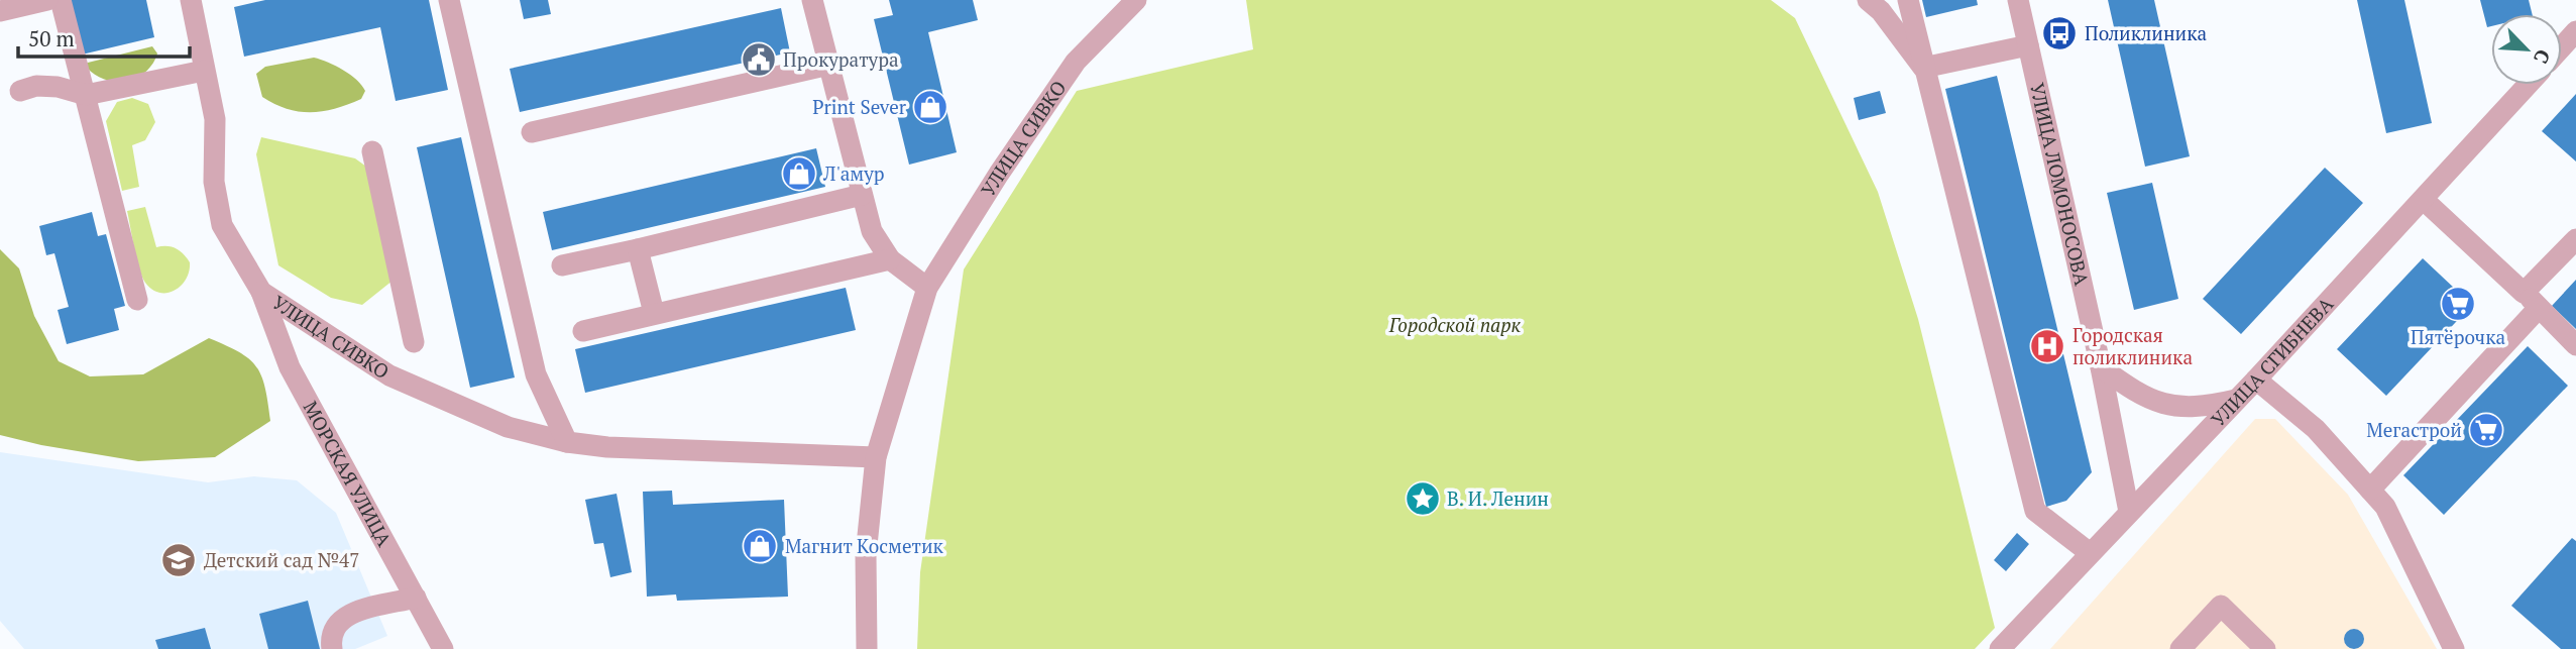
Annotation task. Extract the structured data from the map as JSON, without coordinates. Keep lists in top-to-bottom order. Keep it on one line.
{"streets":{"street":["УЛИЦА СИВКО","УЛИЦА ЛОМОНОСОВА","УЛИЦА СГИБНЕВА","МОРСКАЯ УЛИЦА"]},"crossings":[["УЛИЦА СИВКО","МОРСКАЯ УЛИЦА"],["УЛИЦА ЛОМОНОСОВА","УЛИЦА СГИБНЕВА"]],"parks":["Городской парк"],"places":{"bus stop":["Поликлиника"],"public building":["Прокуратура"],"shop":["Print Sever","Л'амур","Магнит Косметик"],"supermarket":["Пятёрочка","Мегастрой"],"hospital":["Городская поликлиника"],"place":["В. И. Ленин"],"school or university":["Детский сад №47"]},"scale_bar":"50 m","north":"bottom right"}
